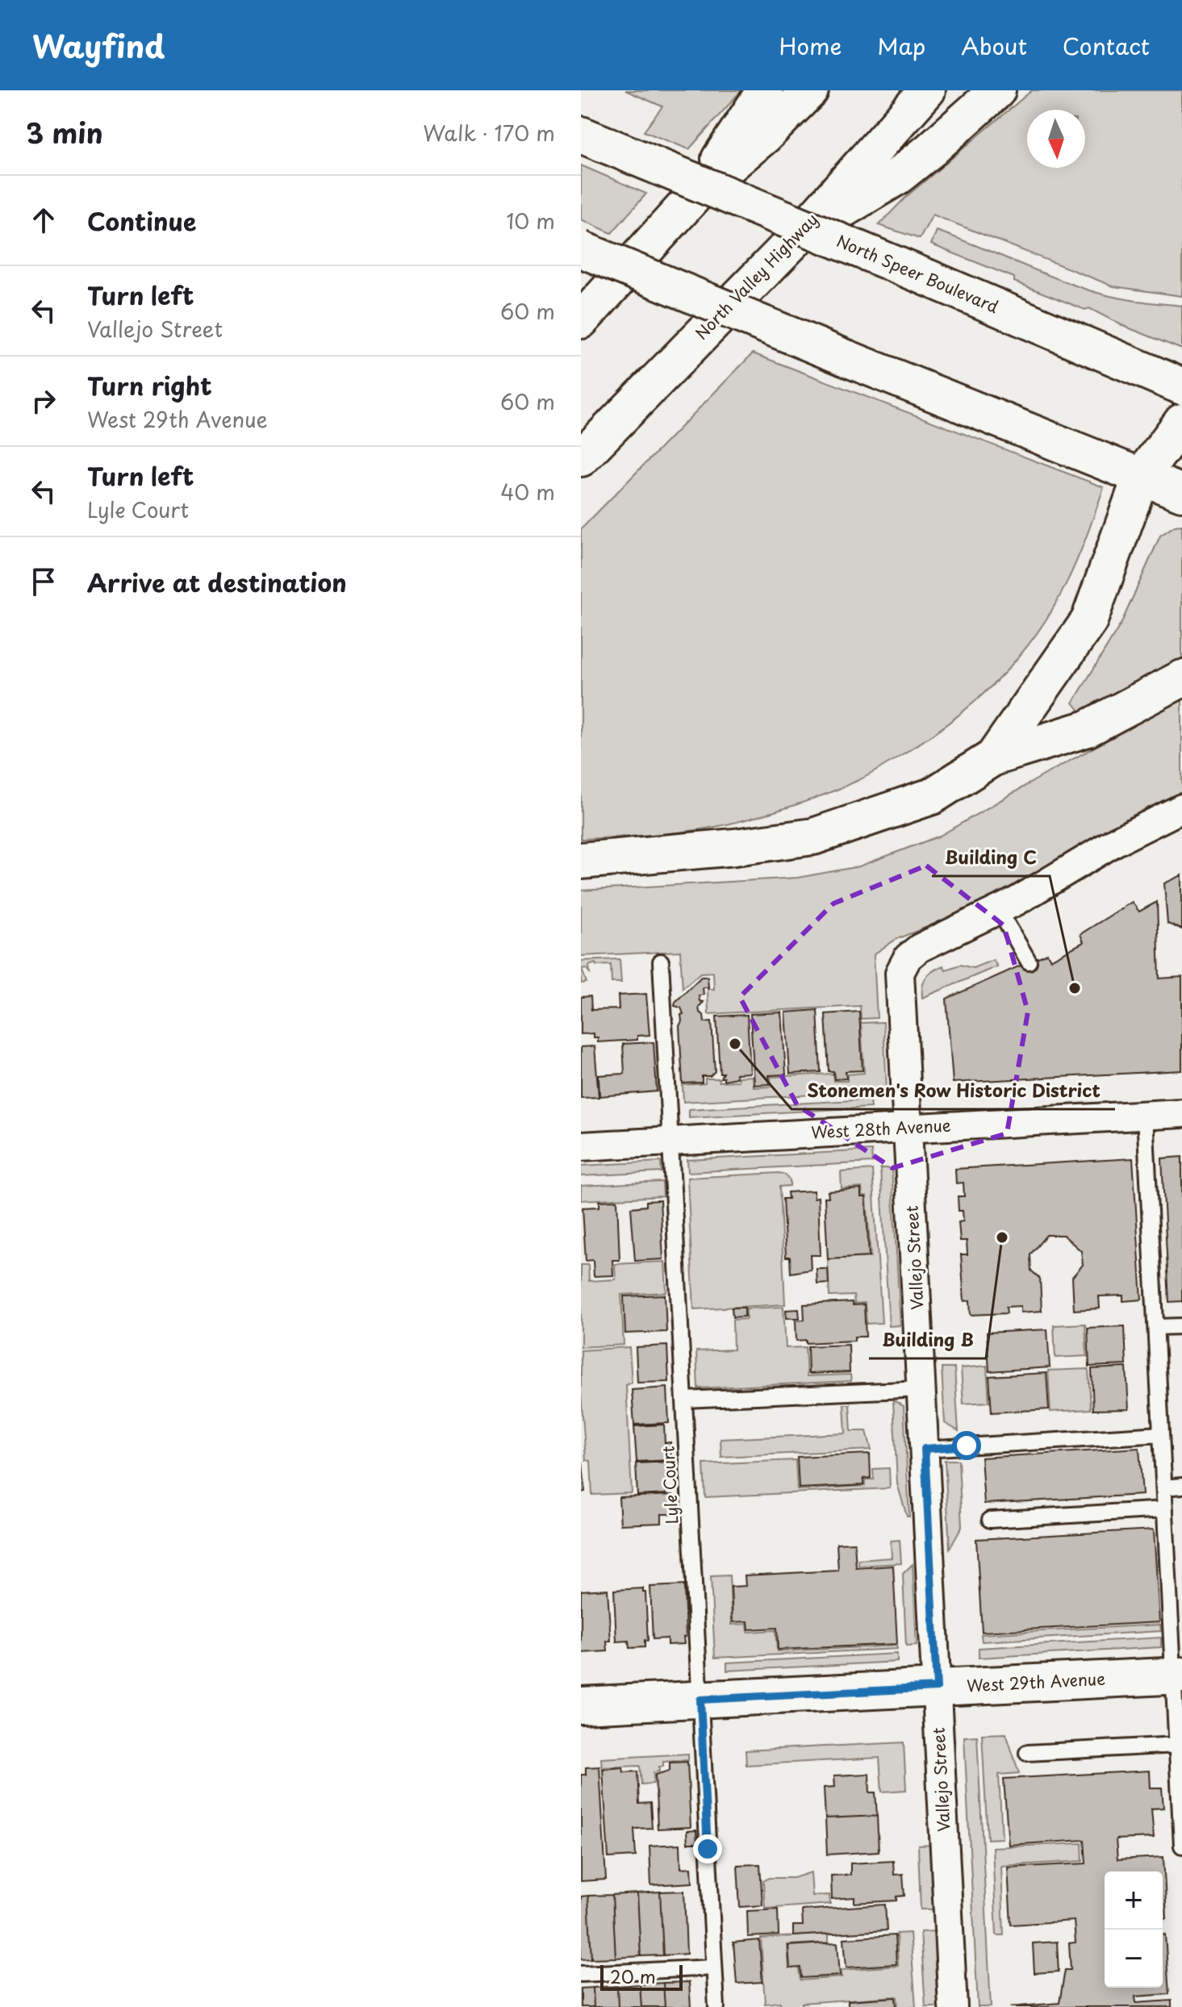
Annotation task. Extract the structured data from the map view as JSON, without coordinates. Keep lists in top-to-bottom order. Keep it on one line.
{"streets":{"main road":["North Speer Boulevard","North Valley Highway","West 29th Avenue"],"street":["West 28th Avenue","Vallejo Street"],"lane":["Lyle Court"]},"crossings":[["West 28th Avenue","Vallejo Street"],["West 28th Avenue","Lyle Court"],["Vallejo Street","West 29th Avenue"],["Lyle Court","West 29th Avenue"]],"places":["Building C","Stonemen's Row Historic District","Building B"],"scale_bar":"20 m","north":"bottom","page":{"header":"Wayfind","nav":["Home","Map","About","Contact"],"heading":["3 min","Walk · 170 m"],"list":[["Continue","10 m"],["Turn left","Vallejo Street","60 m"],["Turn right","West 29th Avenue","60 m"],["Turn left","Lyle Court","40 m"],"Arrive at destination"],"map_buttons":["+","−"],"scale":"20 m"}}
